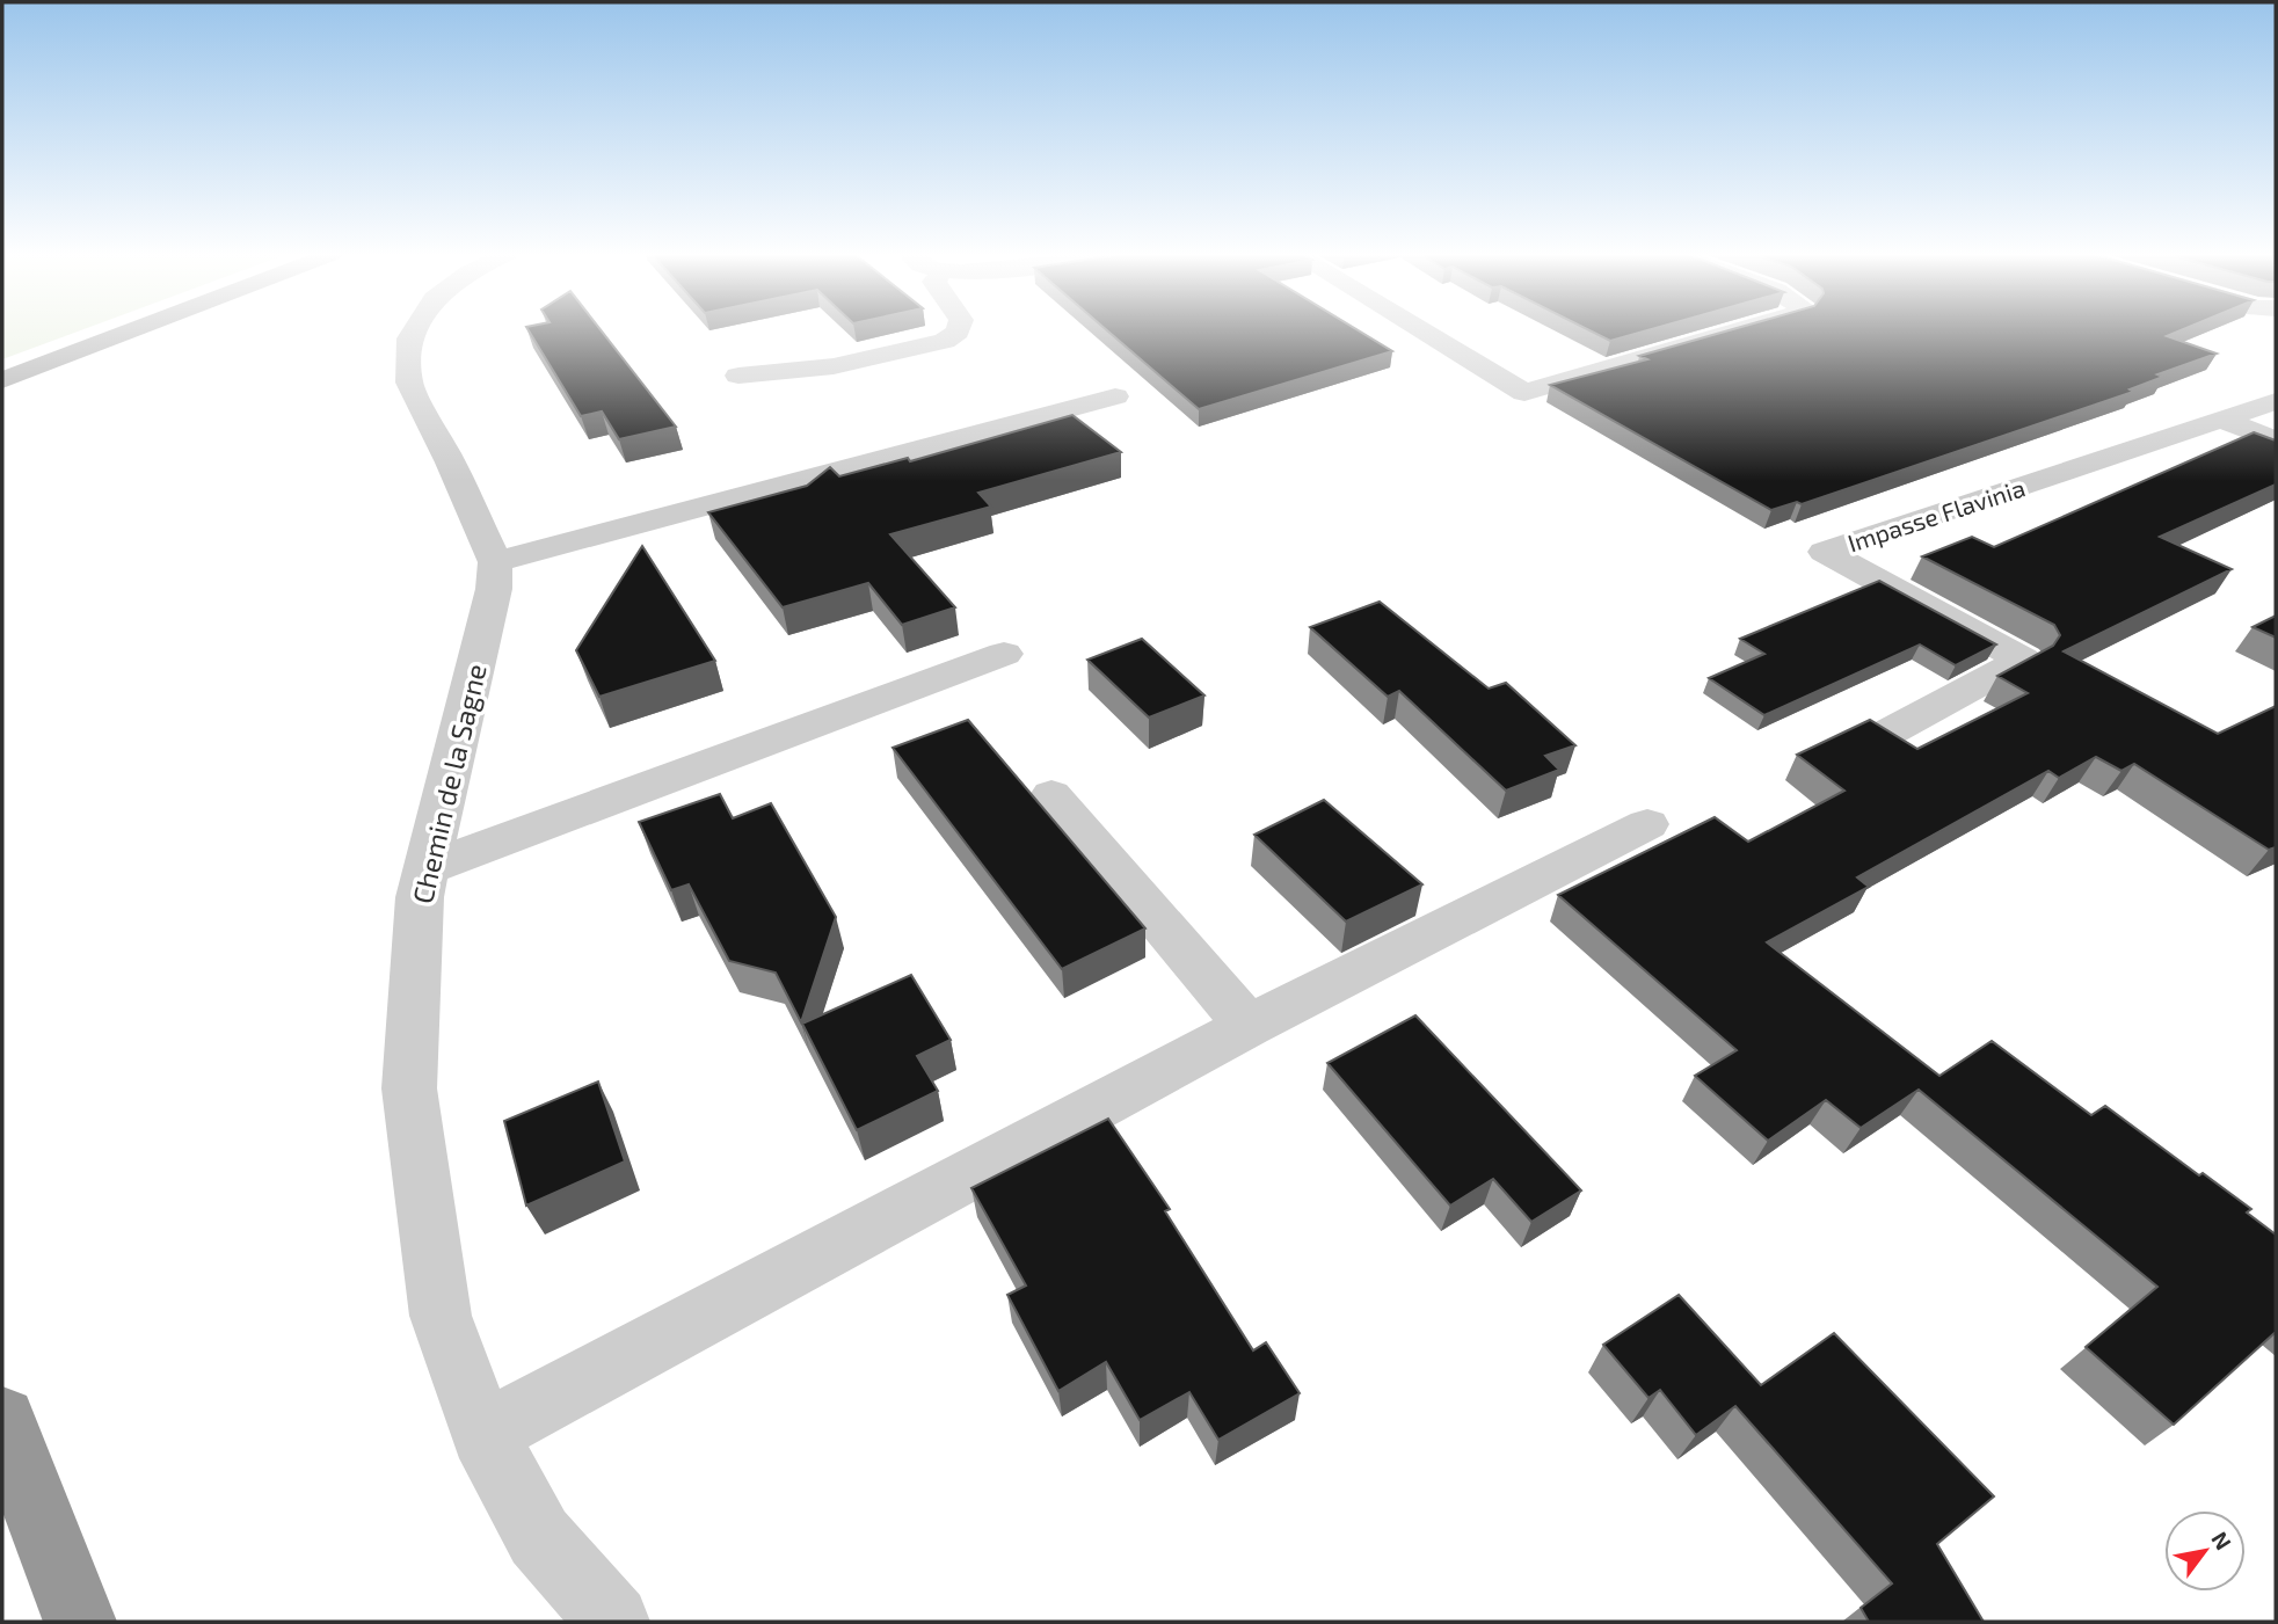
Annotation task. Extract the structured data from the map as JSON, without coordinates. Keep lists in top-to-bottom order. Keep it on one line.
{"streets":{"street":["Impasse Flavinia","Chemin de la Sagne"]},"north":"top right"}
